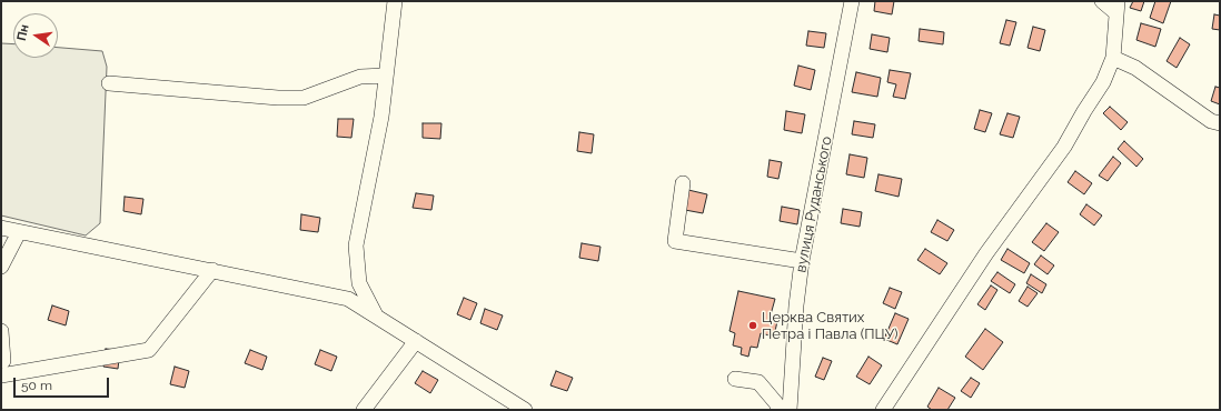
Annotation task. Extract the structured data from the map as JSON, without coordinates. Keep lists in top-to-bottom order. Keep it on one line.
{"streets":{"street":["вулиця Руданського"]},"places":["Церква Святих Петра і Павла (ПЦУ)"],"scale_bar":"50 m","north":"left"}
